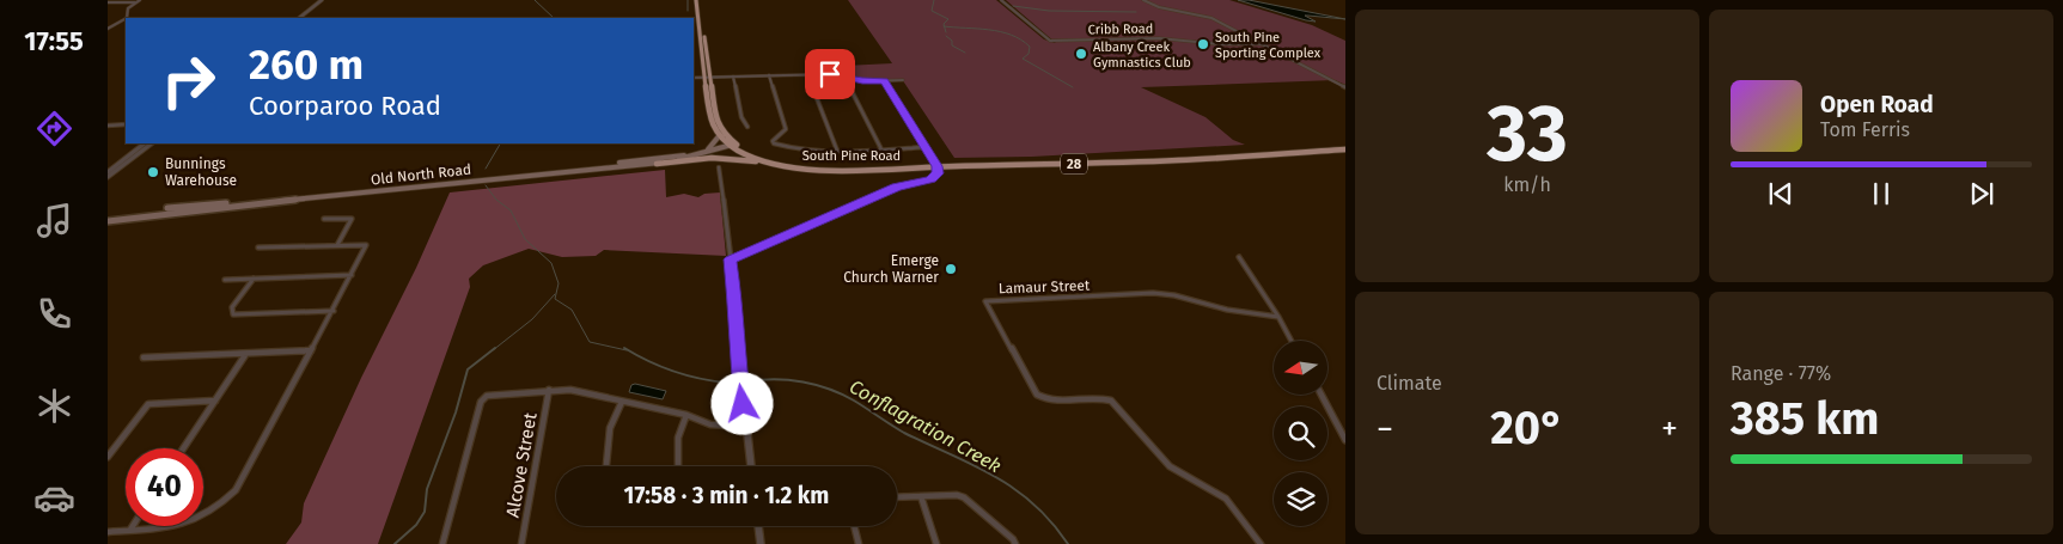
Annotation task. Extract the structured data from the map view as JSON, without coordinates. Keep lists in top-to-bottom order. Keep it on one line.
{"streets":{"highway":["South Pine Road","28"],"main road":["Old North Road"],"street":["Cribb Road","Lamaur Street","Alcove Street"]},"crossings":[["South Pine Road","Old North Road"]],"water":["Conflagration Creek"],"places":["South Pine Sporting Complex","Albany Creek Gymnastics Club","Bunnings Warehouse","Emerge Church Warner"],"north":"left","page":{"tabs":"17:55","tile":[["33","km/h"],"Climate",["Range · 77%","385 km"]],"turn":["260 m","Coorparoo Road"],"song":["Open Road","Tom Ferris"],"heat":["−","20°","+"],"limit":"40","trip":"17:58 · 3 min · 1.2 km"}}
